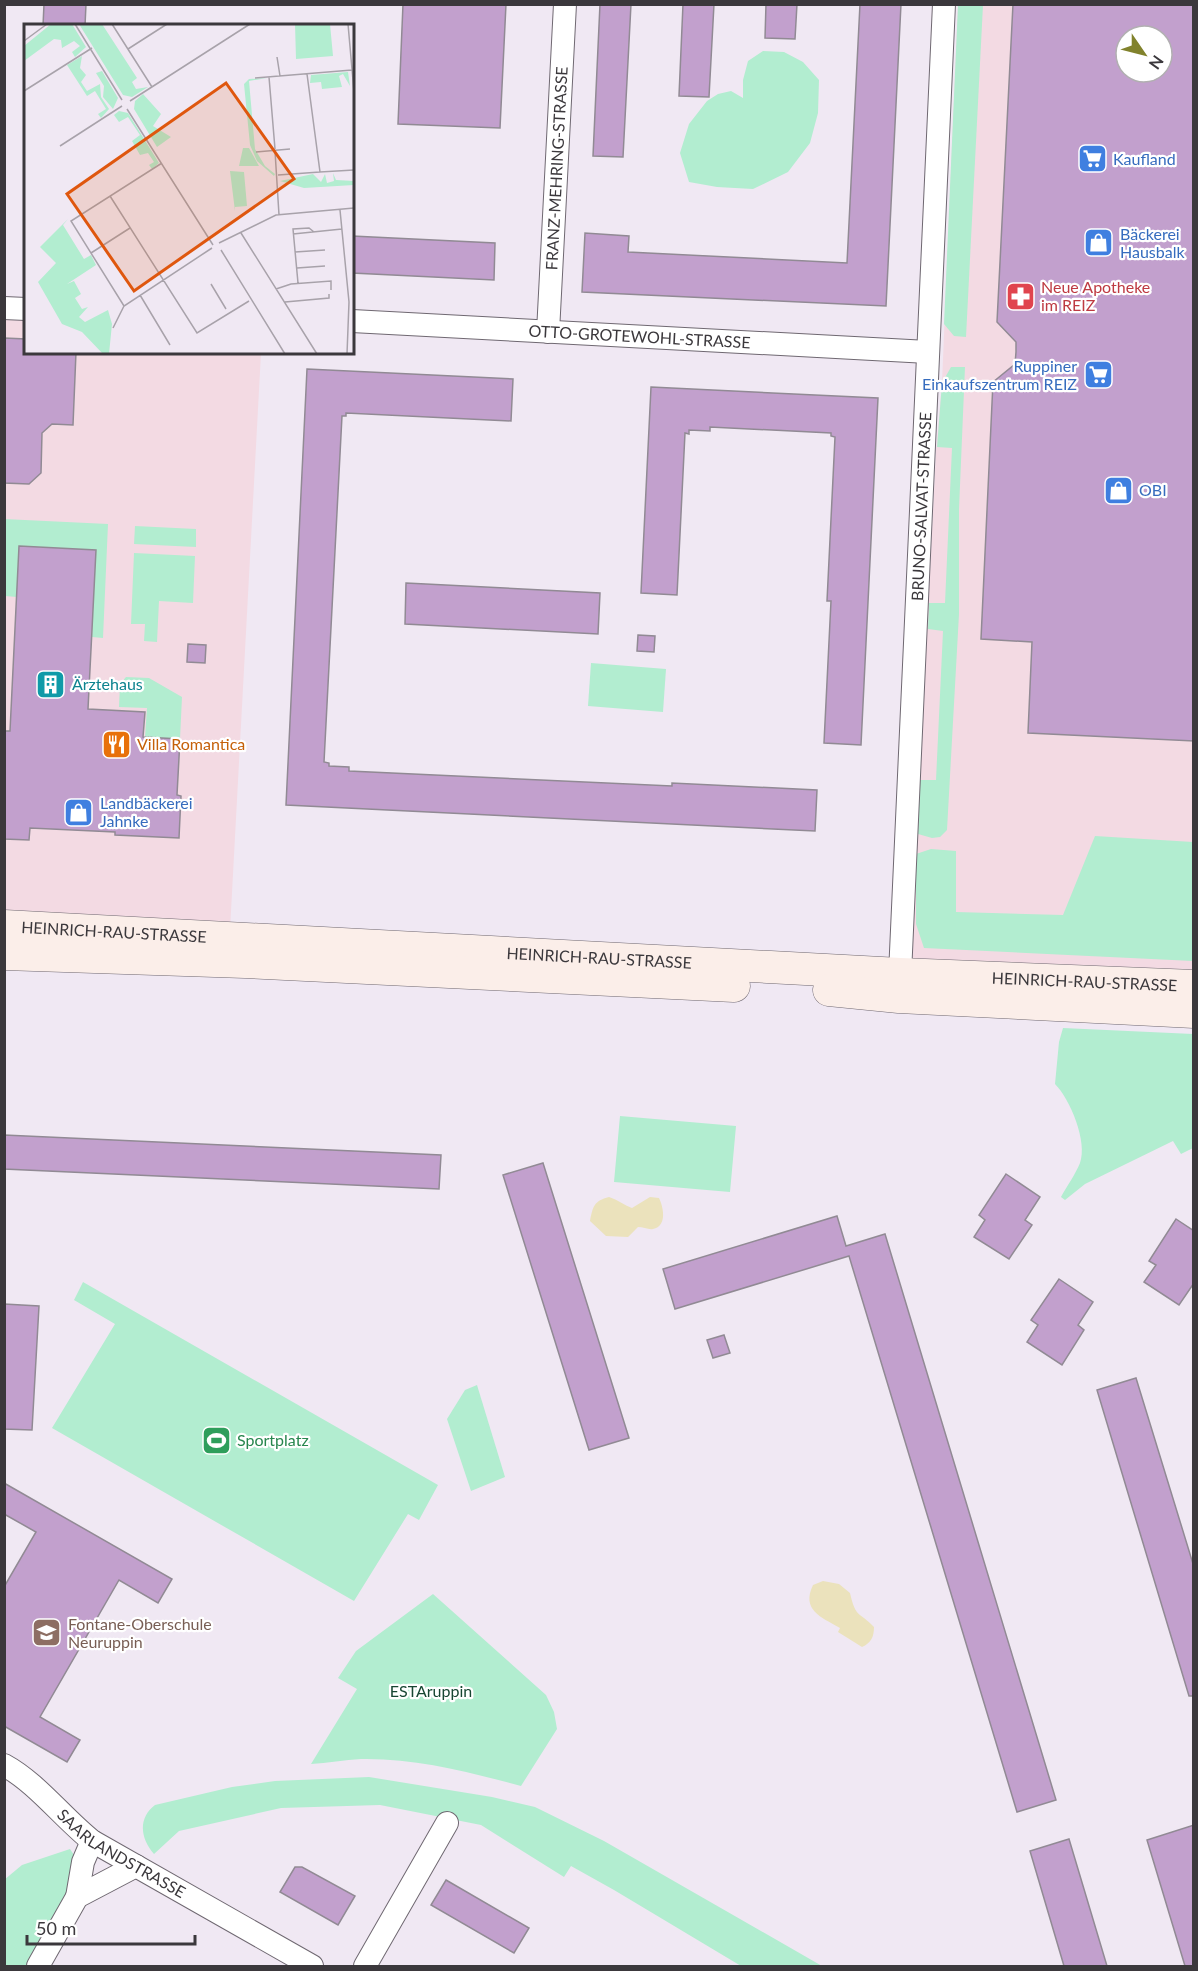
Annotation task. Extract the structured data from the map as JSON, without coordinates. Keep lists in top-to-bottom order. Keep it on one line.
{"streets":{"main road":["HEINRICH-RAU-STRASSE"],"street":["FRANZ-MEHRING-STRASSE","OTTO-GROTEWOHL-STRASSE","BRUNO-SALVAT-STRASSE","SAARLANDSTRASSE"]},"crossings":[["FRANZ-MEHRING-STRASSE","OTTO-GROTEWOHL-STRASSE"],["OTTO-GROTEWOHL-STRASSE","BRUNO-SALVAT-STRASSE"],["BRUNO-SALVAT-STRASSE","HEINRICH-RAU-STRASSE"]],"parks":["ESTAruppin"],"places":{"supermarket":["Kaufland","Ruppiner Einkaufszentrum REIZ"],"shop":["Bäckerei Hausbalk","OBI","Landbäckerei Jahnke"],"pharmacy":["Neue Apotheke im REIZ"],"building":["Ärztehaus"],"restaurant":["Villa Romantica"],"sports":["Sportplatz"],"school or university":["Fontane-Oberschule Neuruppin"]},"scale_bar":"50 m","north":"bottom right"}
